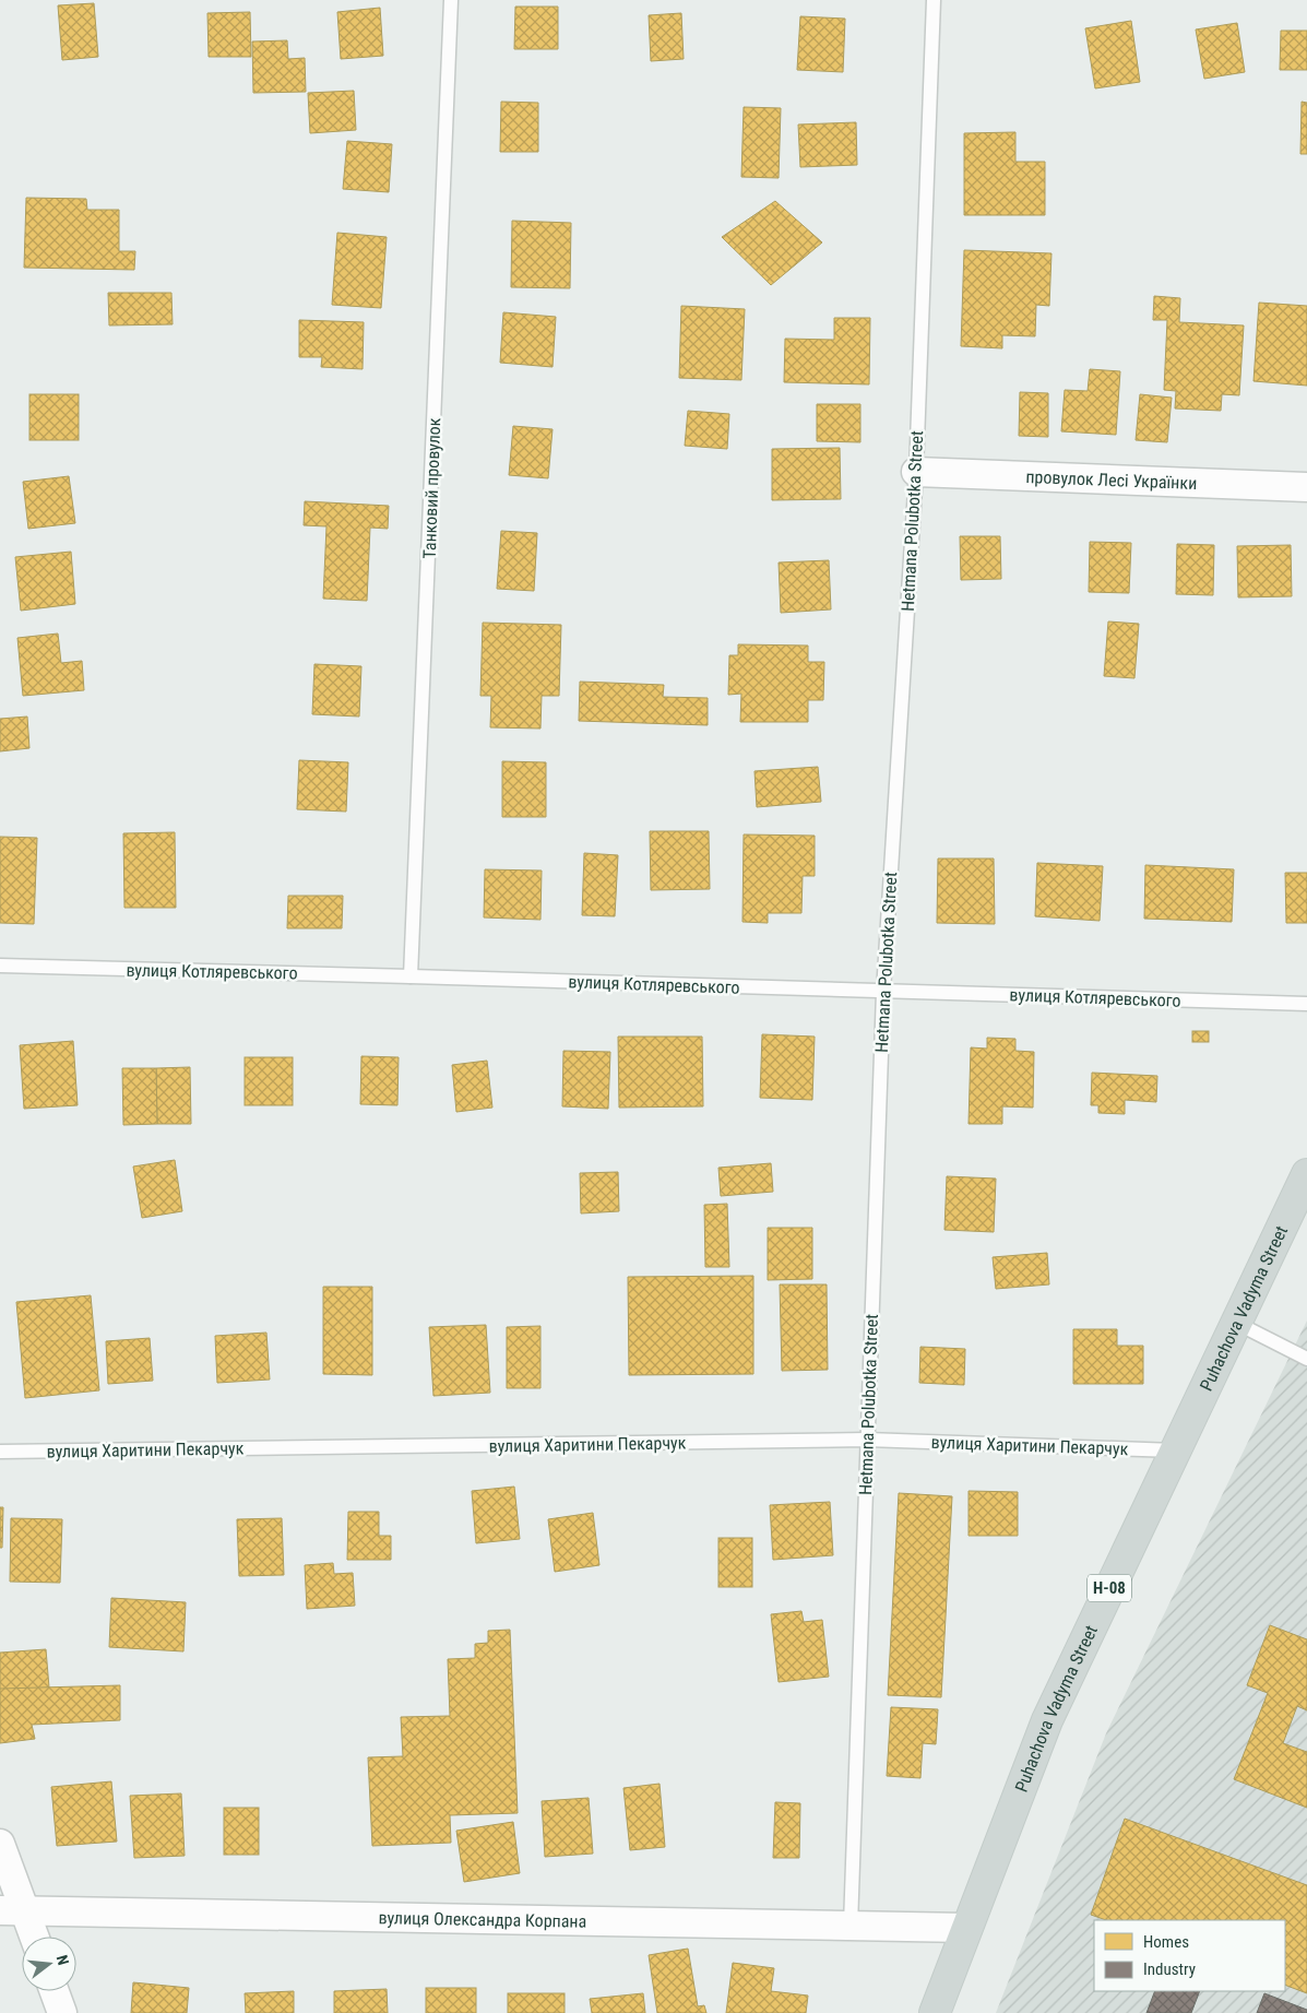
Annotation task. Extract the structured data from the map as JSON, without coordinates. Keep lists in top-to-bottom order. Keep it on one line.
{"streets":{"main road":["Puhachova Vadyma Street","Н-08"],"street":["провулок Лесі Українки","вулиця Олександра Корпана"],"lane":["Танковий провулок","Hetmana Polubotka Street","вулиця Котляревського","вулиця Харитини Пекарчук"]},"crossings":[["провулок Лесі Українки","Hetmana Polubotka Street"],["Танковий провулок","вулиця Котляревського"],["Hetmana Polubotka Street","вулиця Котляревського"],["Hetmana Polubotka Street","вулиця Харитини Пекарчук"],["Hetmana Polubotka Street","вулиця Олександра Корпана"],["Puhachova Vadyma Street","вулиця Харитини Пекарчук"],["Puhachova Vadyma Street","вулиця Олександра Корпана"]],"legend":["Homes","Industry"],"north":"right"}
